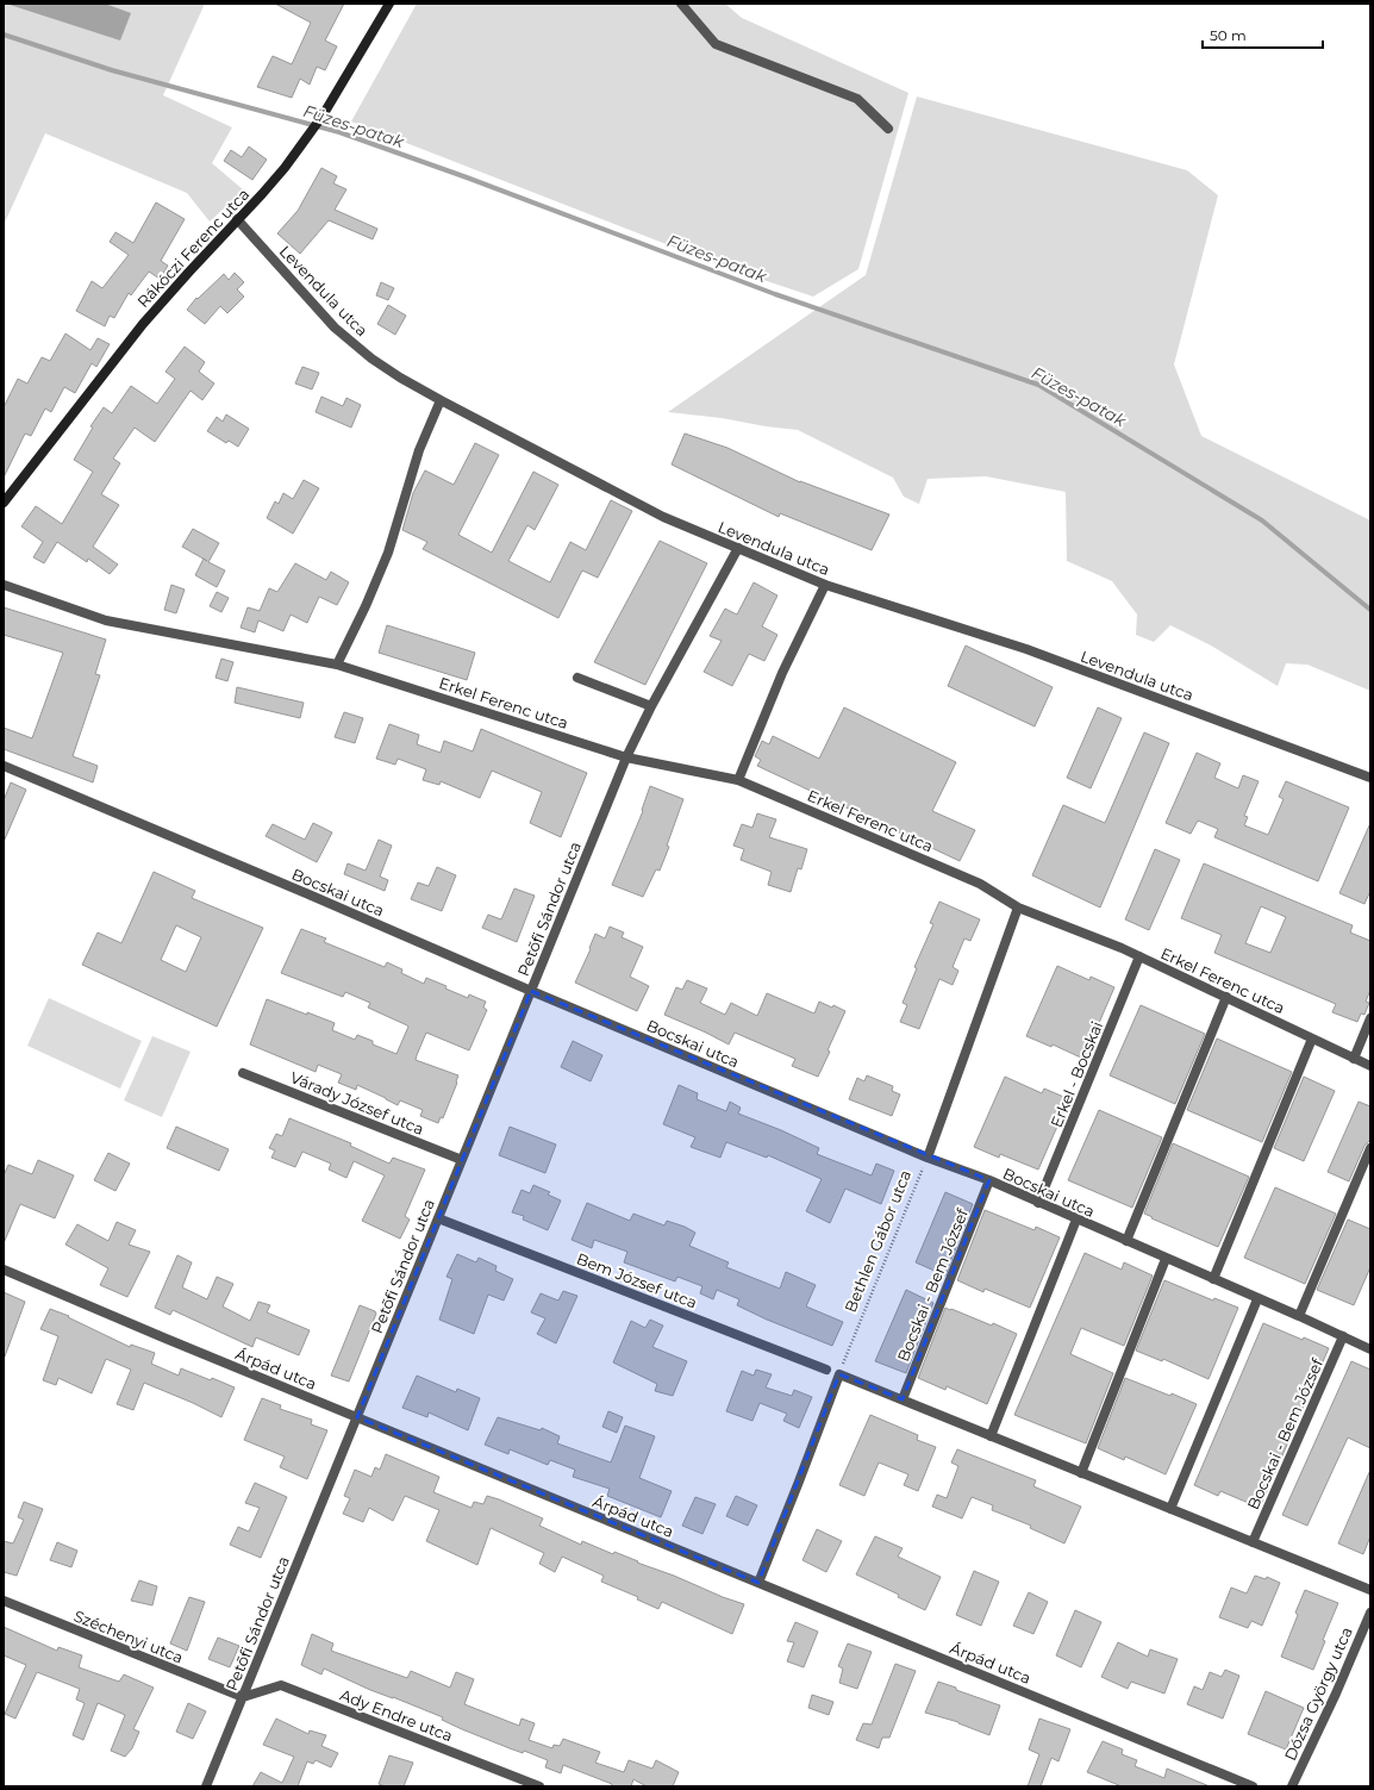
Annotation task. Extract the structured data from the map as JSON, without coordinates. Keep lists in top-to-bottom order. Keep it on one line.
{"streets":{"main road":["Rákóczi Ferenc utca"],"street":["Levendula utca","Erkel Ferenc utca","Bocskai utca","Petőfi Sándor utca","Erkel - Bocskai","Várady József utca","Bethlen Gábor utca","Bem József utca","Bocskai - Bem József","Árpád utca","Széchenyi utca","Dózsa György utca","Ady Endre utca"]},"crossings":[["Rákóczi Ferenc utca","Levendula utca"],["Levendula utca","Petőfi Sándor utca"],["Erkel Ferenc utca","Petőfi Sándor utca"],["Erkel Ferenc utca","Erkel - Bocskai"],["Erkel Ferenc utca","Bethlen Gábor utca"],["Bocskai utca","Petőfi Sándor utca"],["Bocskai utca","Erkel - Bocskai"],["Bocskai utca","Bethlen Gábor utca"],["Bocskai utca","Bocskai - Bem József"],["Petőfi Sándor utca","Várady József utca"],["Petőfi Sándor utca","Bem József utca"],["Petőfi Sándor utca","Árpád utca"],["Petőfi Sándor utca","Széchenyi utca"],["Petőfi Sándor utca","Ady Endre utca"],["Széchenyi utca","Ady Endre utca"]],"water":["Füzes-patak"],"scale_bar":"50 m"}
